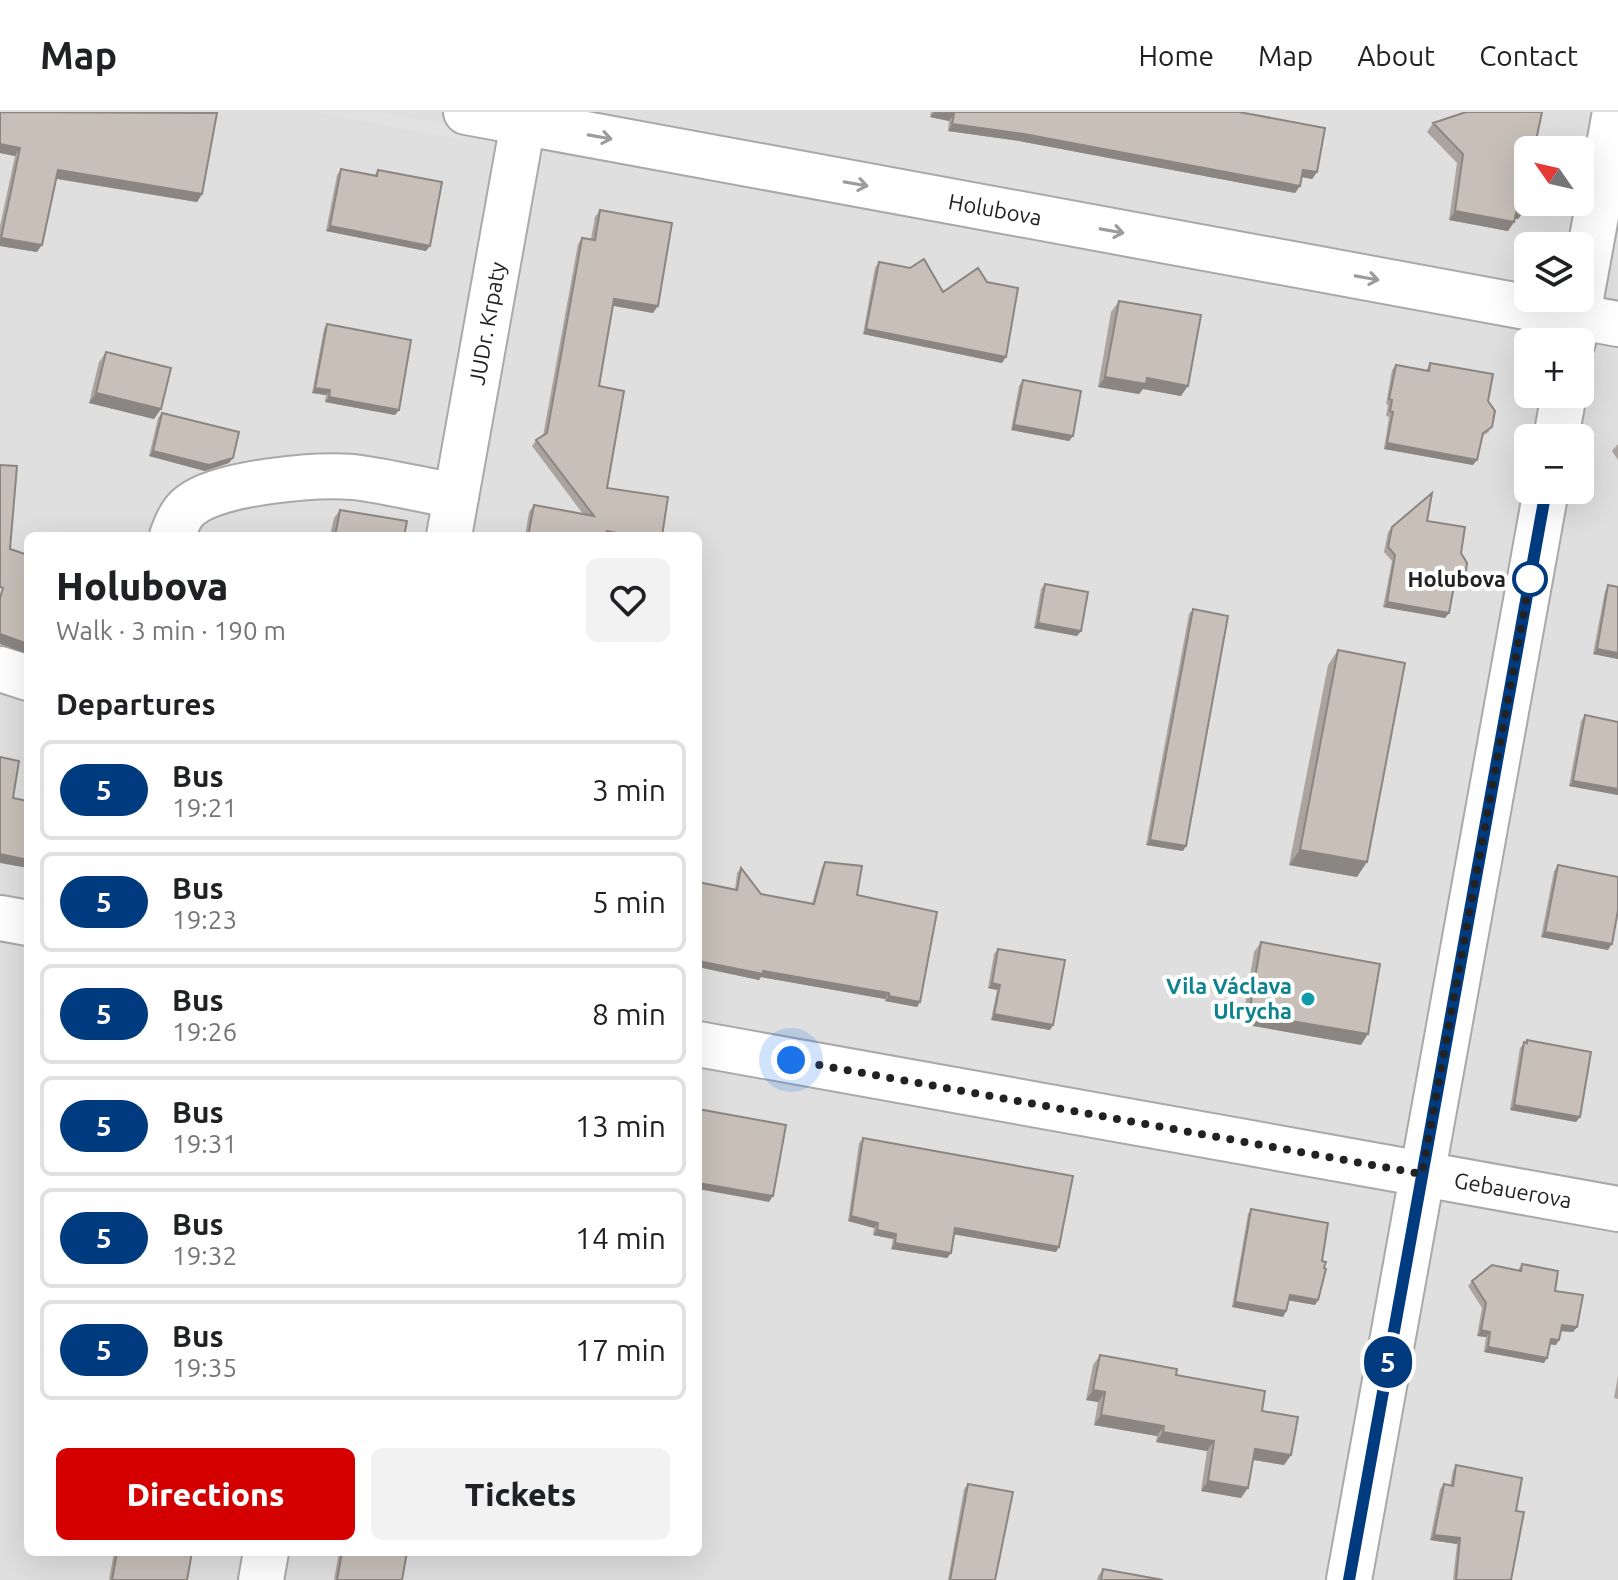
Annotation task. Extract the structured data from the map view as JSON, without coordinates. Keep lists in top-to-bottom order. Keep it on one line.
{"streets":{"street":["Holubova","JUDr. Krpaty","Gebauerova"]},"crossings":[["Holubova","JUDr. Krpaty"]],"one_way":["Holubova"],"places":["Holubova","Vila Václava Ulrycha"],"lines":["bus line 5"],"north":"top left","page":{"header":"Map","nav":["Home","Map","About","Contact"],"on_map":"5","map_buttons":["+","−"],"heading":[["Holubova","Walk · 3 min · 190 m"],"Departures"],"list":[{"mark":"5","name":"Bus","note":"19:21","value":"3 min"},{"mark":"5","name":"Bus","note":"19:23","value":"5 min"},{"mark":"5","name":"Bus","note":"19:26","value":"8 min"},{"mark":"5","name":"Bus","note":"19:31","value":"13 min"},{"mark":"5","name":"Bus","note":"19:32","value":"14 min"},{"mark":"5","name":"Bus","note":"19:35","value":"17 min"}],"buttons":["Directions","Tickets"]}}
